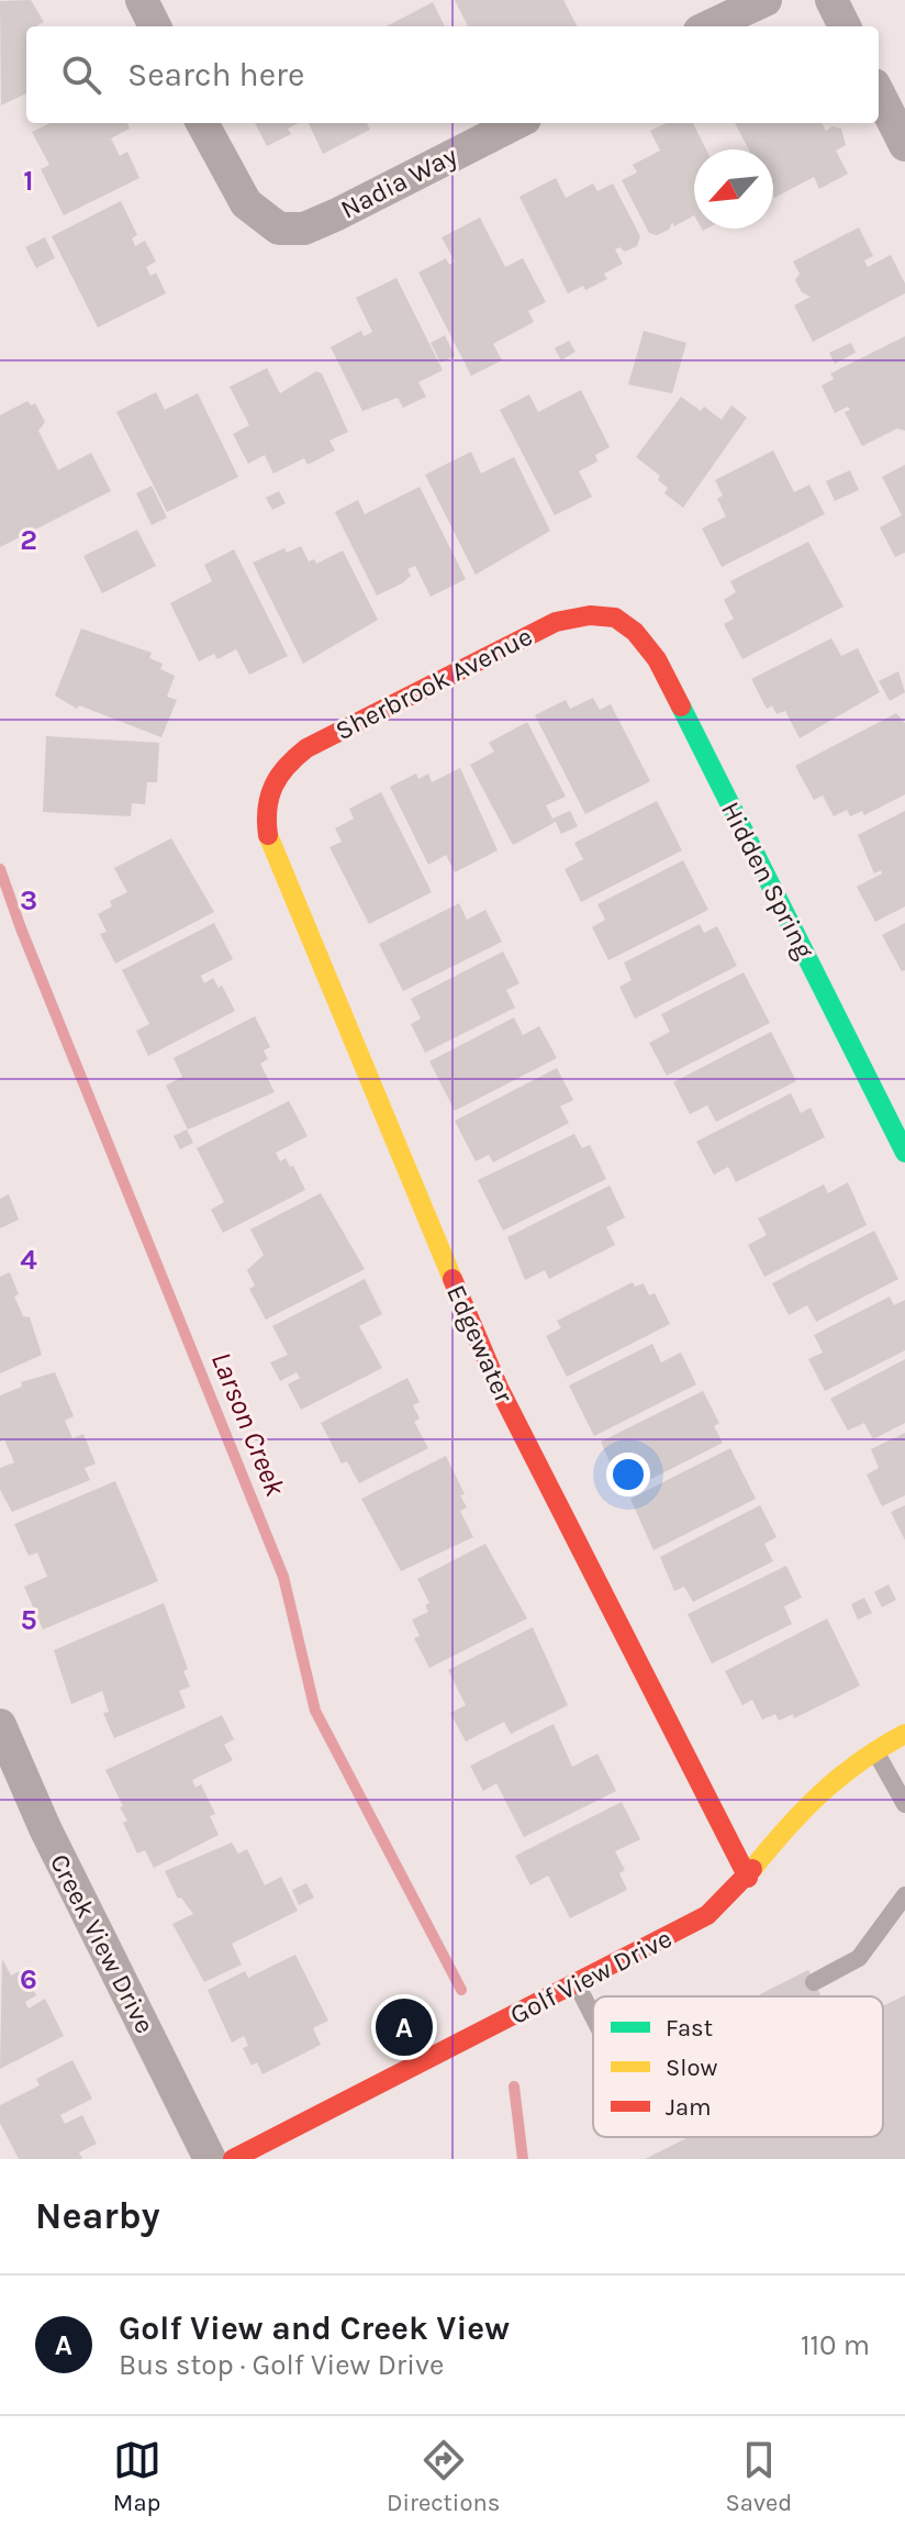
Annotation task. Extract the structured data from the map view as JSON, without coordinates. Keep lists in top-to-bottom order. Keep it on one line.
{"streets":{"street":["Nadia Way","Sherbrook Avenue","Hidden Spring","Edgewater","Creek View Drive","Golf View Drive"]},"crossings":[["Sherbrook Avenue","Hidden Spring"],["Sherbrook Avenue","Edgewater"],["Edgewater","Golf View Drive"]],"water":["Larson Creek"],"legend":["Fast","Slow","Jam"],"north":"bottom left","page":{"search":"Search here","pins":"A","heading":"Nearby","list":[{"mark":"A","name":"Golf View and Creek View","note":"Bus stop · Golf View Drive","value":"110 m"}],"nav":["Map","Directions","Saved"]},"grid":{"rows":["1","2","3","4","5","6"]}}
